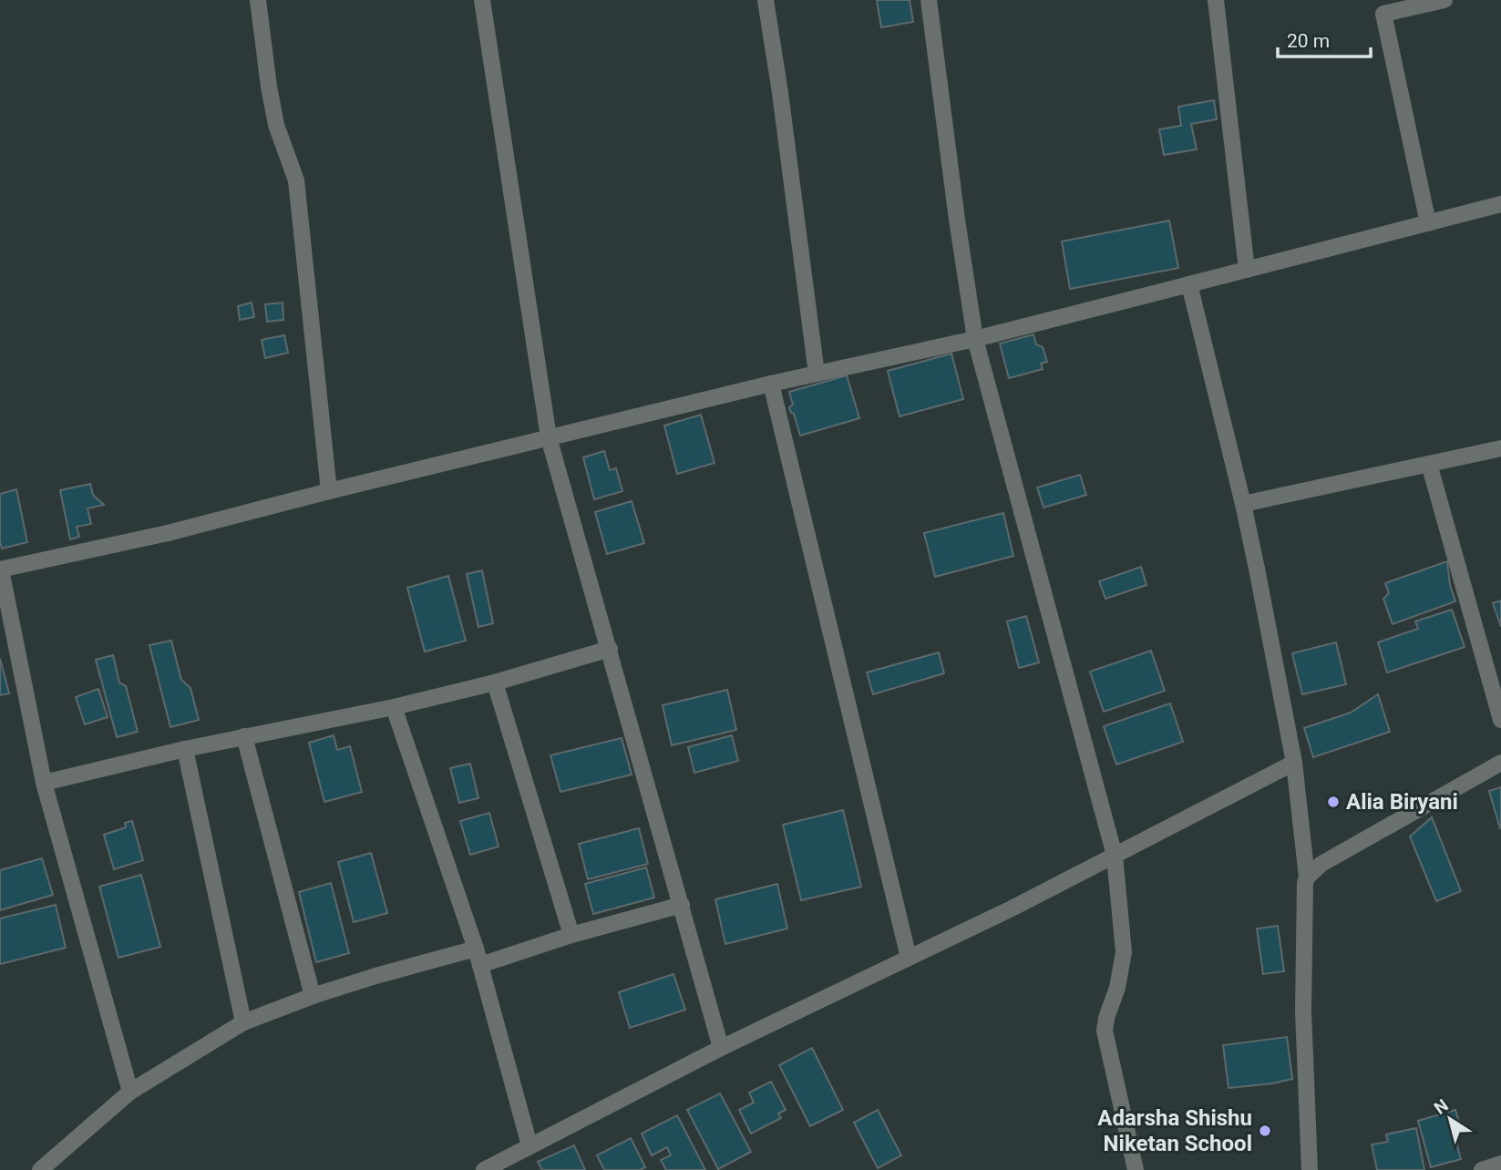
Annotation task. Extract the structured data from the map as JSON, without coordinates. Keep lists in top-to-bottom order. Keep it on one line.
{"places":["Alia Biryani","Adarsha Shishu Niketan School"],"scale_bar":"20 m","north":"top left"}
